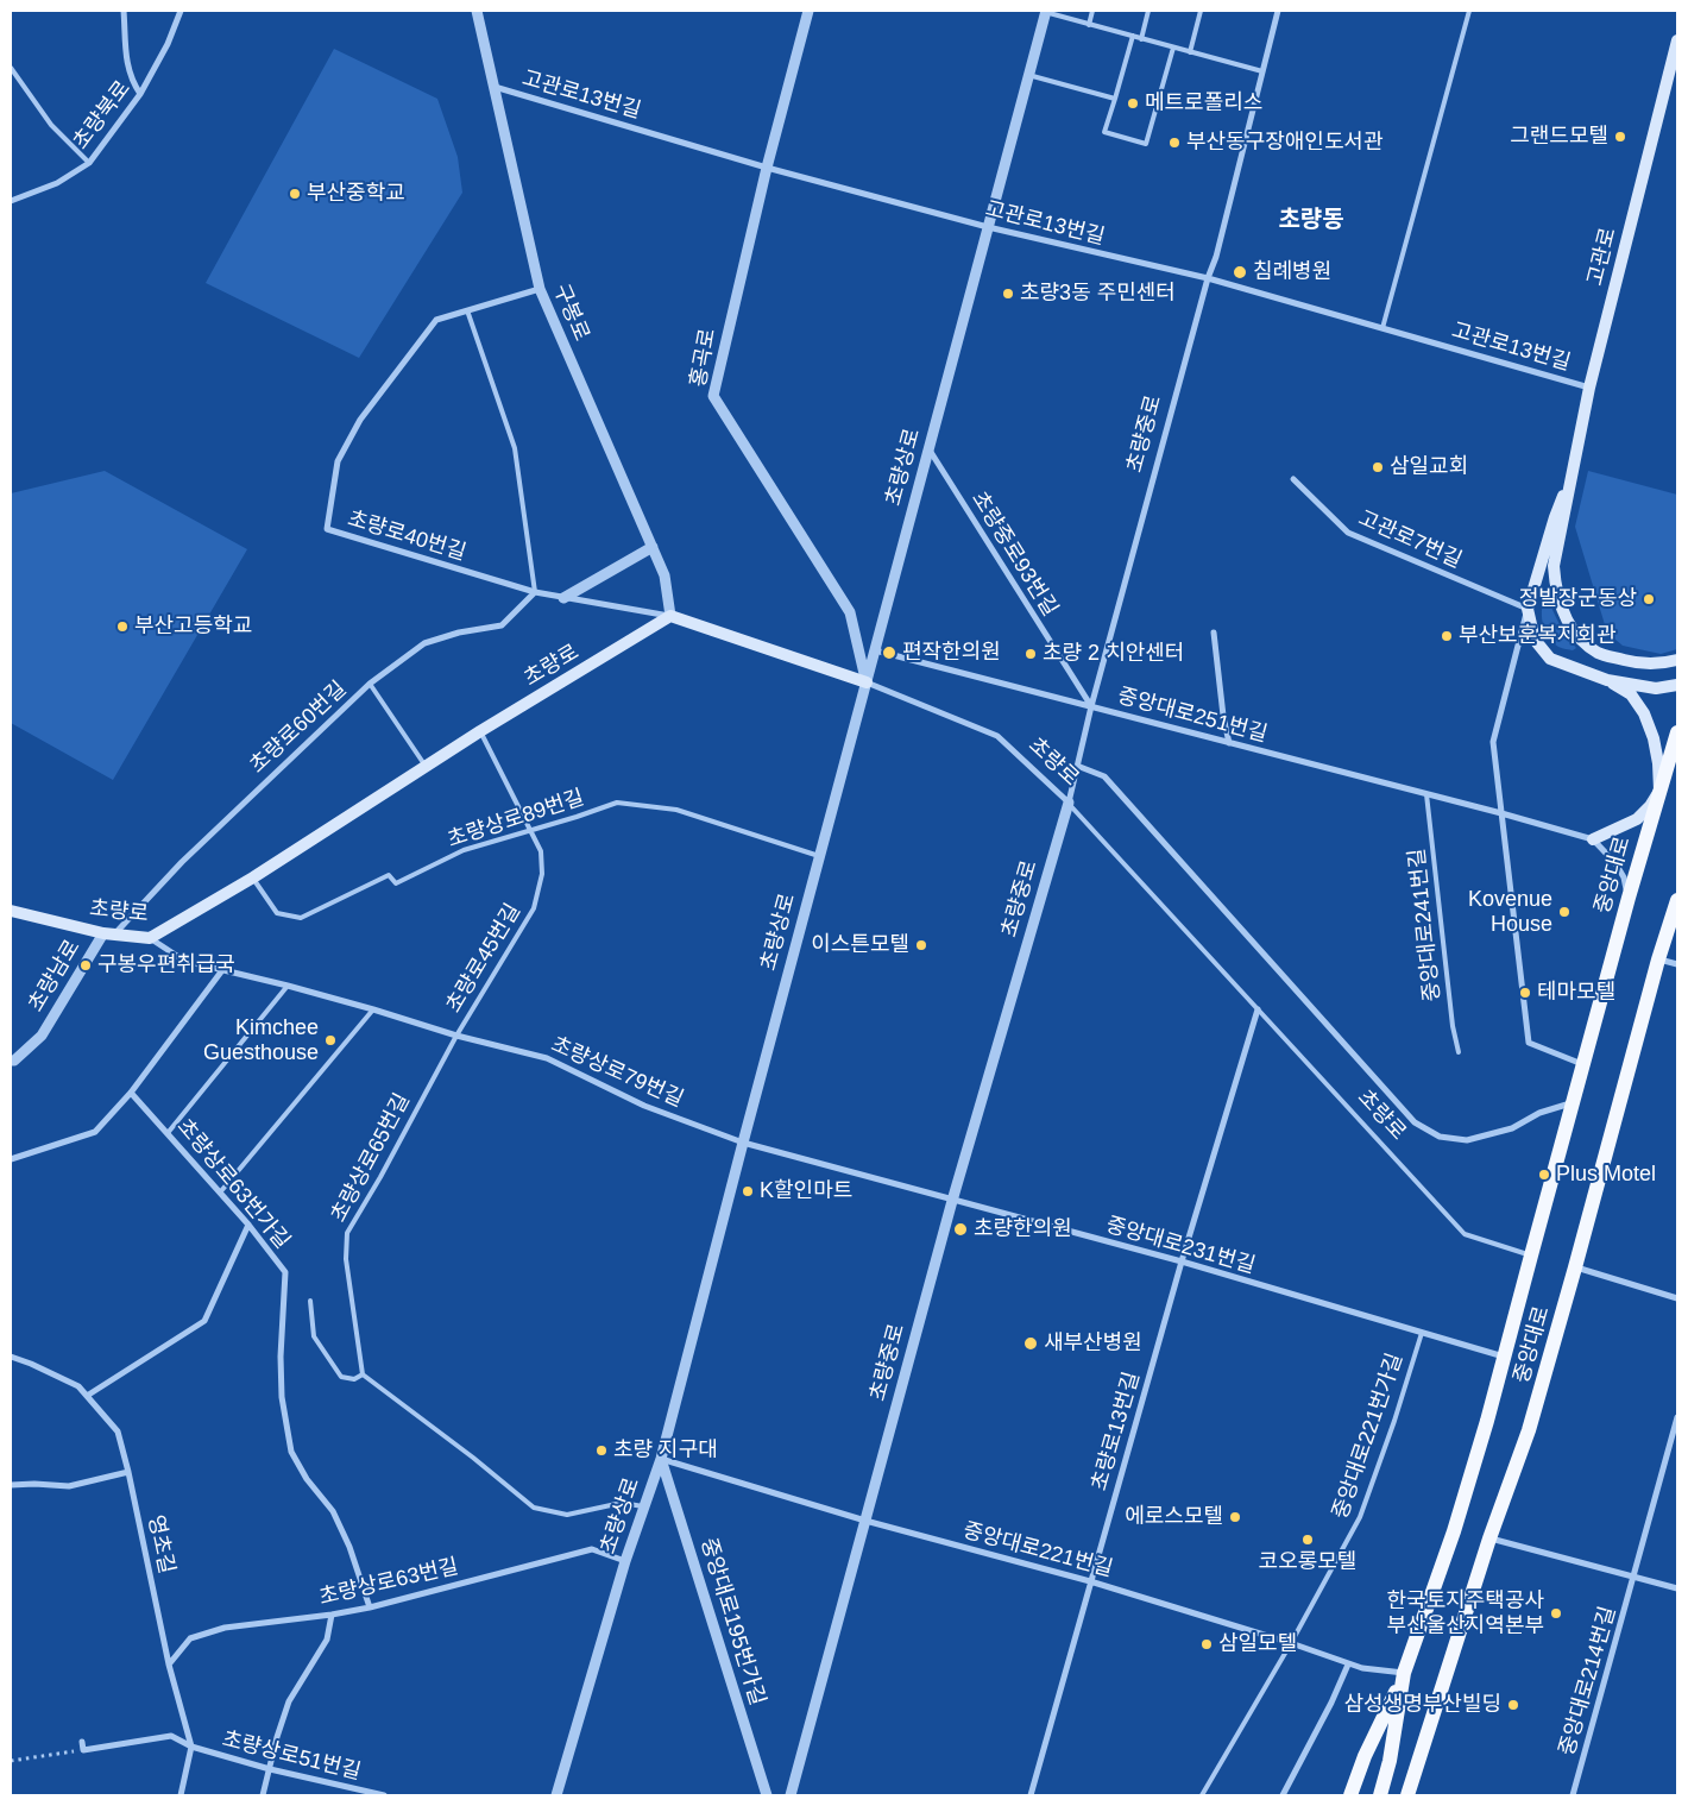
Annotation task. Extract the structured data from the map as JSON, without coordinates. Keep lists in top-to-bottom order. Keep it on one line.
{"streets":{"main road":["고관로","초량로","중앙대로"],"street":["고관로13번길","초량북로","구봉로","홍곡로","초량중로","초량상로","초량로40번길","고관로7번길","초량중로93번길","중앙대로251번길","초량로60번길","초량남로","초량상로79번길","초량상로63번가길","중앙대로231번길","초량로13번길","영초길","중앙대로221번길","초량상로63번길","중앙대로195번가길","중앙대로214번길","초량상로51번길"],"lane":["초량상로89번길","중앙대로241번길","초량로45번길","초량상로65번길","중앙대로221번가길"]},"crossings":[["고관로13번길","고관로"],["고관로13번길","구봉로"],["고관로13번길","홍곡로"],["고관로13번길","초량중로"],["고관로13번길","초량상로"],["고관로","고관로7번길"],["고관로","중앙대로"],["구봉로","초량로40번길"],["구봉로","초량로"],["홍곡로","초량상로"],["홍곡로","초량로"],["초량중로","초량중로93번길"],["초량중로","초량로"],["초량중로","중앙대로251번길"],["초량중로","중앙대로231번길"],["초량중로","중앙대로221번길"],["초량상로","초량중로93번길"],["초량상로","초량로"],["초량상로","중앙대로251번길"],["초량상로","초량상로89번길"],["초량상로","초량상로79번길"],["초량상로","중앙대로231번길"],["초량상로","중앙대로221번길"],["초량상로","초량상로63번길"],["초량상로","중앙대로195번가길"],["초량로40번길","초량로"],["초량로40번길","초량로60번길"],["초량중로93번길","중앙대로251번길"],["초량로","초량로60번길"],["초량로","초량상로89번길"],["초량로","중앙대로"],["초량로","초량로45번길"],["초량로","초량남로"],["초량로","초량상로79번길"],["초량로","초량로13번길"],["중앙대로251번길","중앙대로241번길"],["초량로60번길","초량남로"],["초량상로89번길","초량로45번길"],["중앙대로","중앙대로231번길"],["중앙대로","중앙대로221번길"],["초량로45번길","초량상로79번길"],["초량로45번길","초량상로65번길"],["초량상로79번길","초량상로65번길"],["초량상로79번길","중앙대로231번길"],["초량상로63번가길","초량상로63번길"],["중앙대로231번길","초량로13번길"],["중앙대로231번길","중앙대로221번가길"],["초량로13번길","중앙대로221번길"],["중앙대로221번가길","중앙대로221번길"],["영초길","초량상로63번길"],["영초길","초량상로51번길"],["중앙대로221번길","중앙대로195번가길"]],"districts":["초량동"],"places":["메트로폴리스","그랜드모텔","부산동구장애인도서관","부산중학교","침례병원","초량3동 주민센터","삼일교회","정발장군동상","부산고등학교","부산보훈복지회관","편작한의원","초량 2 치안센터","Kovenue House","이스튼모텔","구봉우편취급국","테마모텔","Kimchee Guesthouse","Plus Motel","K할인마트","초량한의원","새부산병원","초량 지구대","에로스모텔","코오롱모텔","한국토지주택공사 부산울산지역본부","삼일모텔","삼성생명부산빌딩"]}
